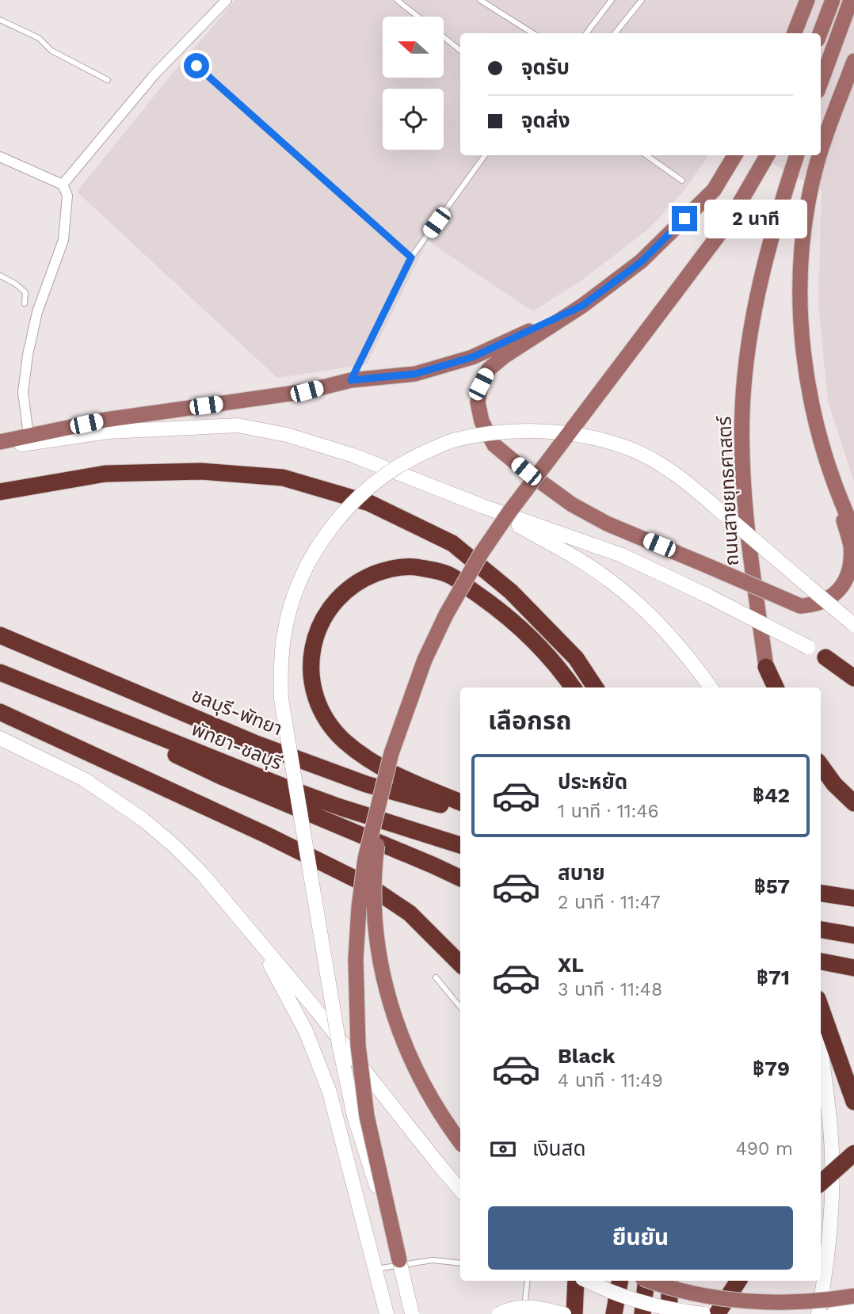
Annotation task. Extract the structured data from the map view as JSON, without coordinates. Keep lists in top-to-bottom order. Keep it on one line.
{"streets":{"highway":["ชลบุรี-พัทยา","พัทยา-ชลบุรี"],"main road":["ถนนสายยุทธศาสตร์"]},"north":"left","page":{"banner":["จุดรับ","จุดส่ง"],"bubble":"2 นาที","heading":"เลือกรถ","list":[{"name":"ประหยัด","note":"1 นาที · 11:46","value":"฿42"},{"name":"สบาย","note":"2 นาที · 11:47","value":"฿57"},{"name":"XL","note":"3 นาที · 11:48","value":"฿71"},{"name":"Black","note":"4 นาที · 11:49","value":"฿79"}],"pay":["เงินสด","490 m"],"buttons":"ยืนยัน"}}
